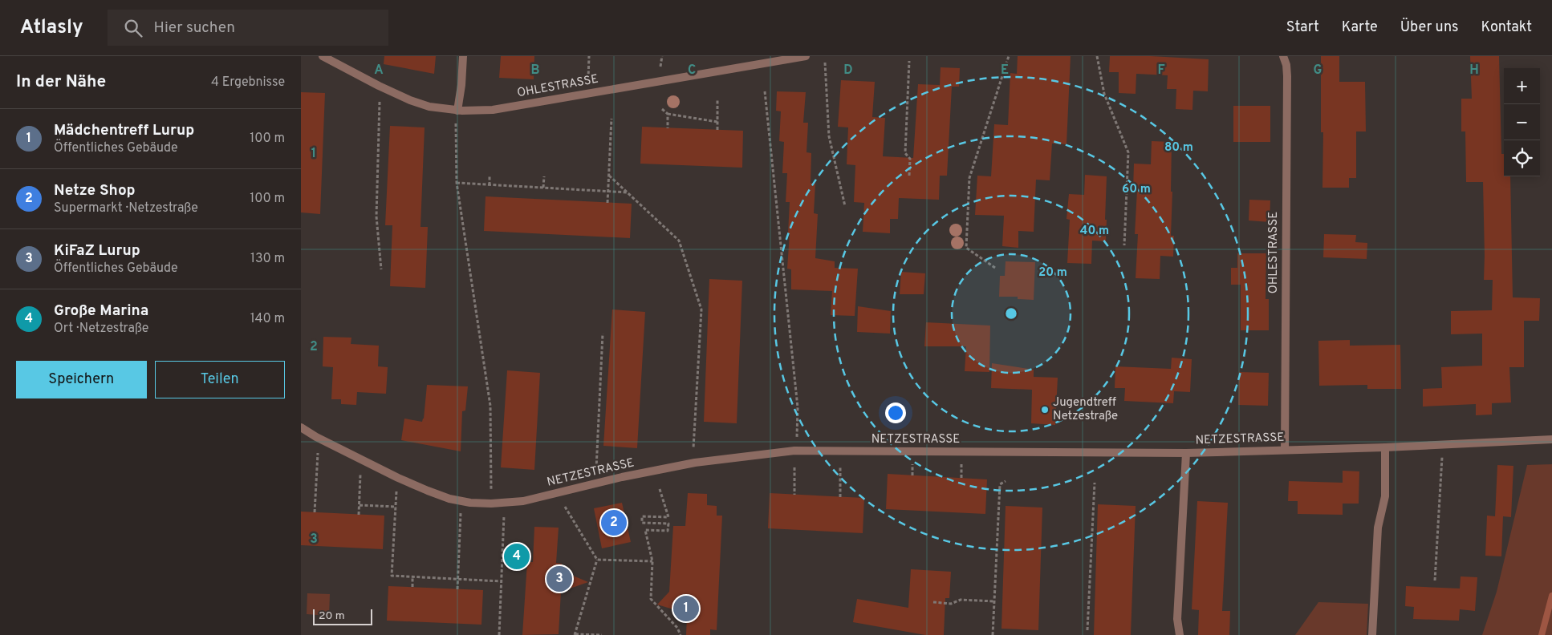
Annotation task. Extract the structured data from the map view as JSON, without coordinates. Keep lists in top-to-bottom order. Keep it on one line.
{"streets":{"street":["OHLESTRASSE","NETZESTRASSE"]},"crossings":[["OHLESTRASSE","NETZESTRASSE"]],"places":["Jugendtreff Netzestraße"],"scale_bar":"20 m","page":{"header":"Atlasly","search":"Hier suchen","nav":["Start","Karte","Über uns","Kontakt"],"heading":["In der Nähe","4 Ergebnisse"],"map_buttons":["+","−"],"list":[{"mark":"1","name":"Mädchentreff Lurup","note":"Öffentliches Gebäude","value":"100 m"},{"mark":"2","name":"Netze Shop","note":"Supermarkt · Netzestraße","value":"100 m"},{"mark":"3","name":"KiFaZ Lurup","note":"Öffentliches Gebäude","value":"130 m"},{"mark":"4","name":"Große Marina","note":"Ort · Netzestraße","value":"140 m"}],"buttons":["Speichern","Teilen"],"pins":["2","4","3","1"],"scale":"20 m"},"grid":{"columns":["A","B","C","D","E","F","G","H"],"rows":["1","2","3"]},"rings":["80 m","60 m","40 m","20 m"]}
